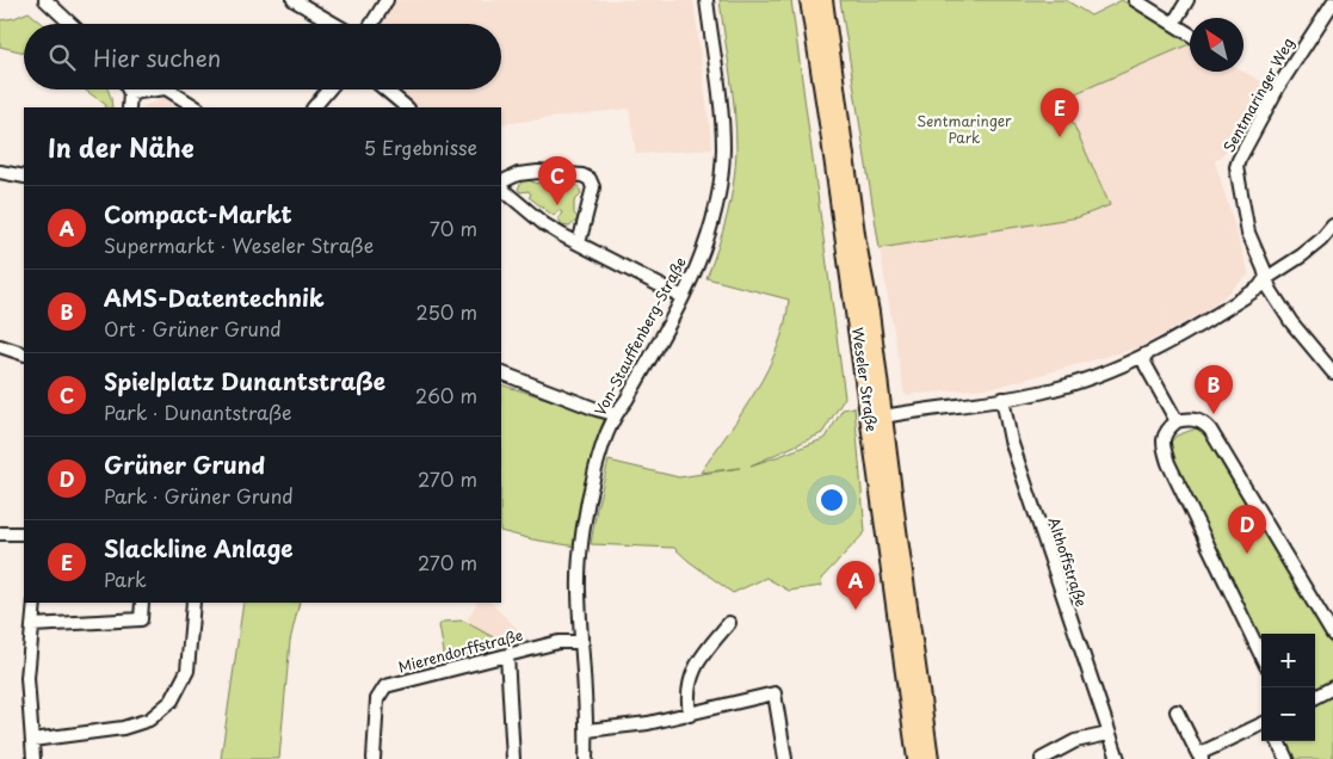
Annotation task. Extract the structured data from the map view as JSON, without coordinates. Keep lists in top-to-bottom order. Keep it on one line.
{"streets":{"main road":["Weseler Straße"],"street":["Sentmaringer Weg","Von-Stauffenberg-Straße","Althoffstraße","Mierendorffstraße"]},"crossings":[["Von-Stauffenberg-Straße","Mierendorffstraße"]],"parks":["Sentmaringer Park"],"north":"top left","page":{"search":"Hier suchen","pins":["E","C","B","D","A"],"heading":["In der Nähe","5 Ergebnisse"],"list":[{"mark":"A","name":"Compact-Markt","note":"Supermarkt · Weseler Straße","value":"70 m"},{"mark":"B","name":"AMS-Datentechnik","note":"Ort · Grüner Grund","value":"250 m"},{"mark":"C","name":"Spielplatz Dunantstraße","note":"Park · Dunantstraße","value":"260 m"},{"mark":"D","name":"Grüner Grund","note":"Park · Grüner Grund","value":"270 m"},{"mark":"E","name":"Slackline Anlage","note":"Park","value":"270 m"}],"map_buttons":["+","−"]}}
